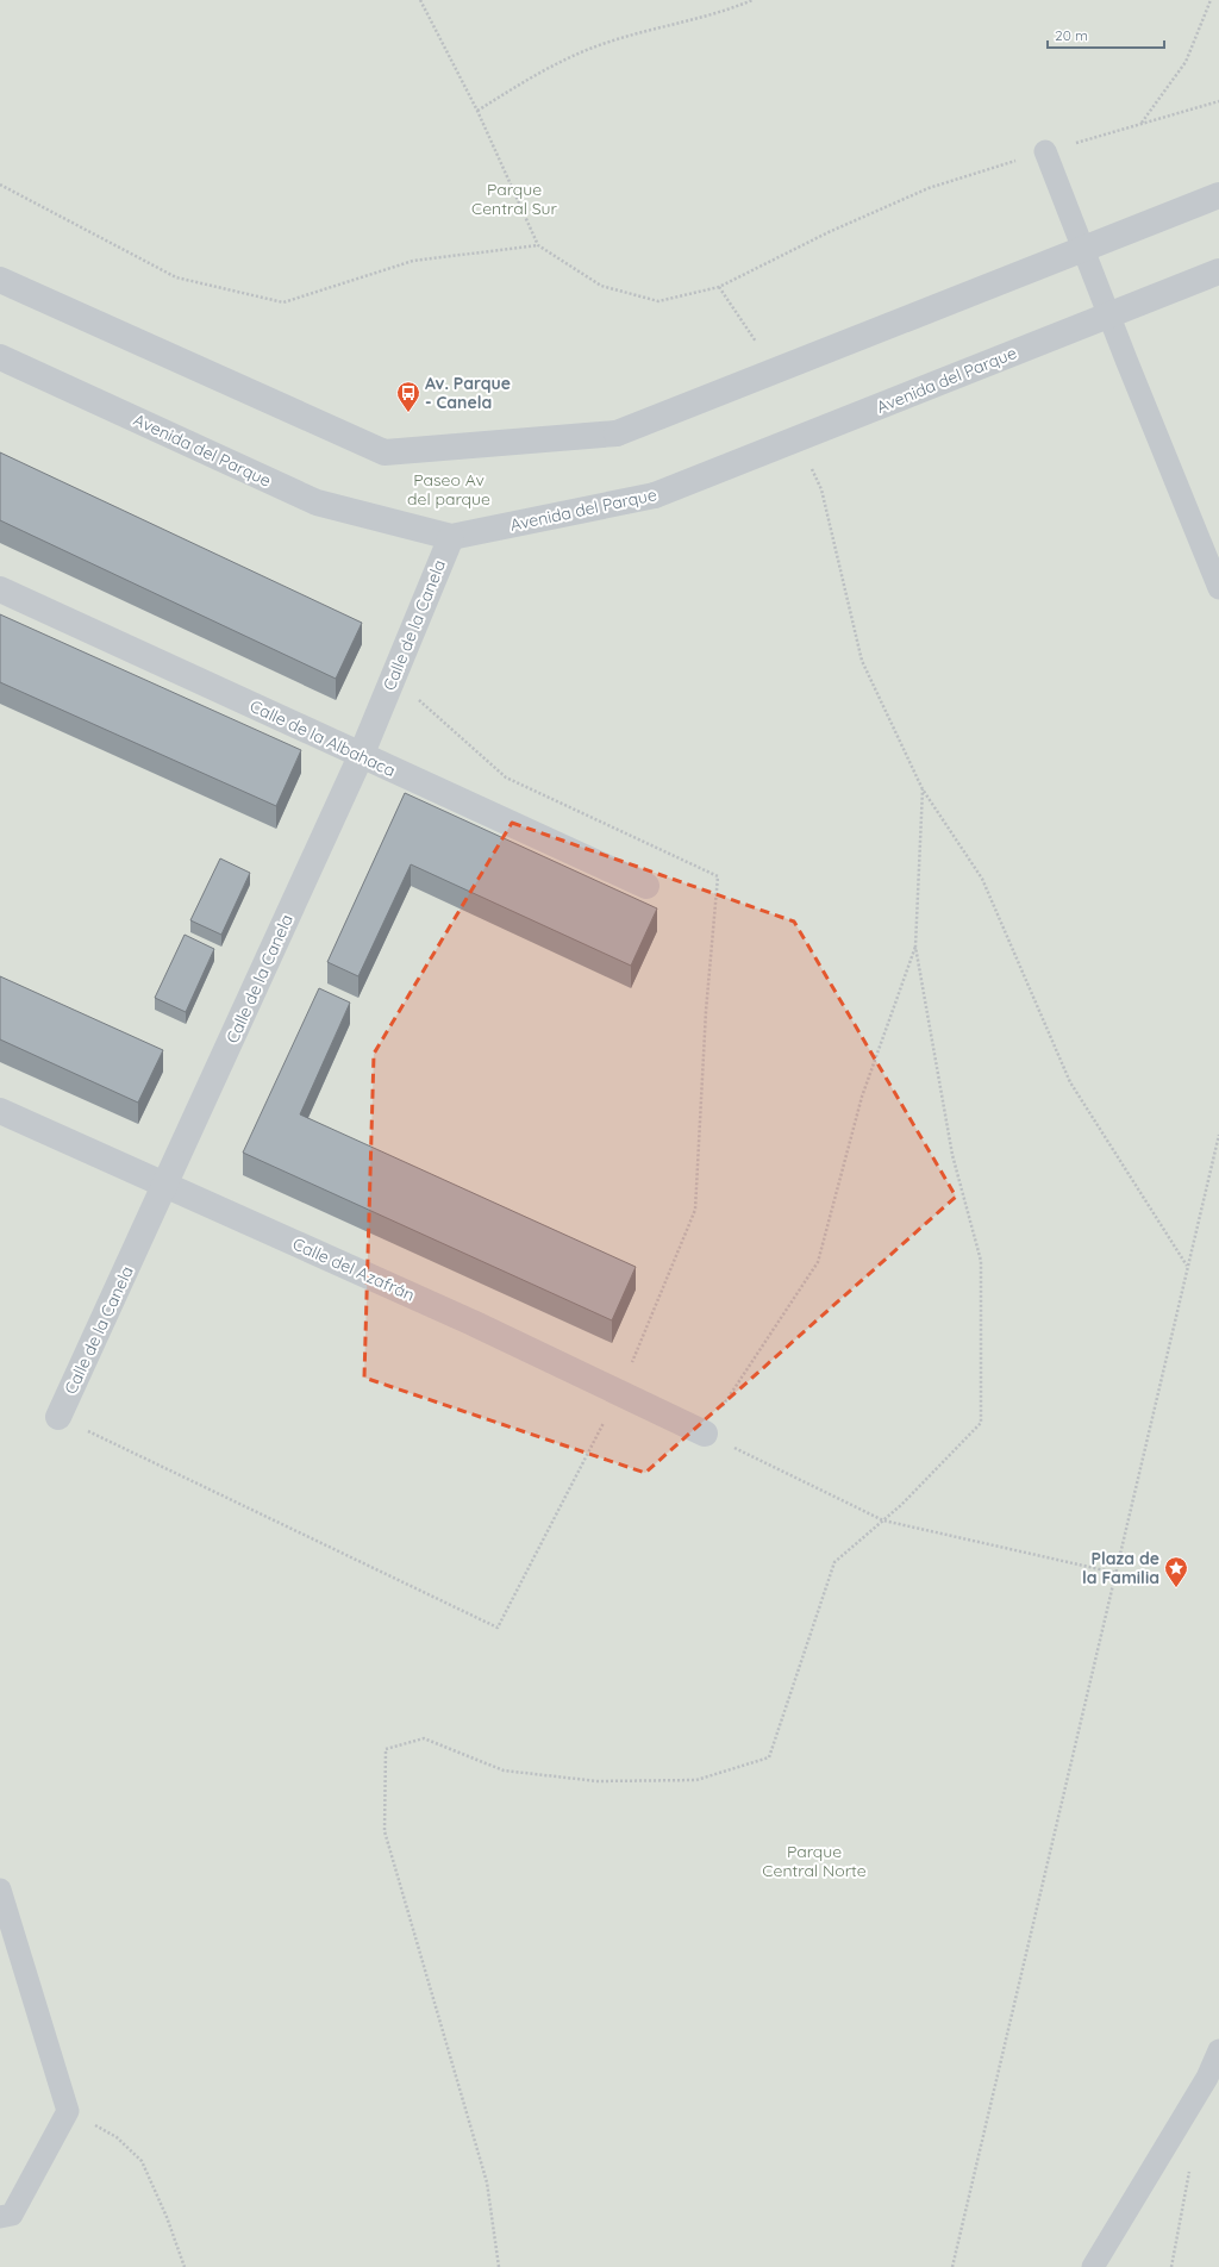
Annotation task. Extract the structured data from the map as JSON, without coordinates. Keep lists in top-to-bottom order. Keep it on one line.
{"streets":{"street":["Avenida del Parque","Calle de la Canela","Calle de la Albahaca","Calle del Azafrán"]},"crossings":[["Avenida del Parque","Calle de la Canela"],["Calle de la Canela","Calle de la Albahaca"],["Calle de la Canela","Calle del Azafrán"]],"parks":["Parque Central Sur","Paseo Av del parque","Parque Central Norte"],"places":{"bus stop":["Av. Parque - Canela"],"place":["Plaza de la Familia"]},"scale_bar":"20 m"}
